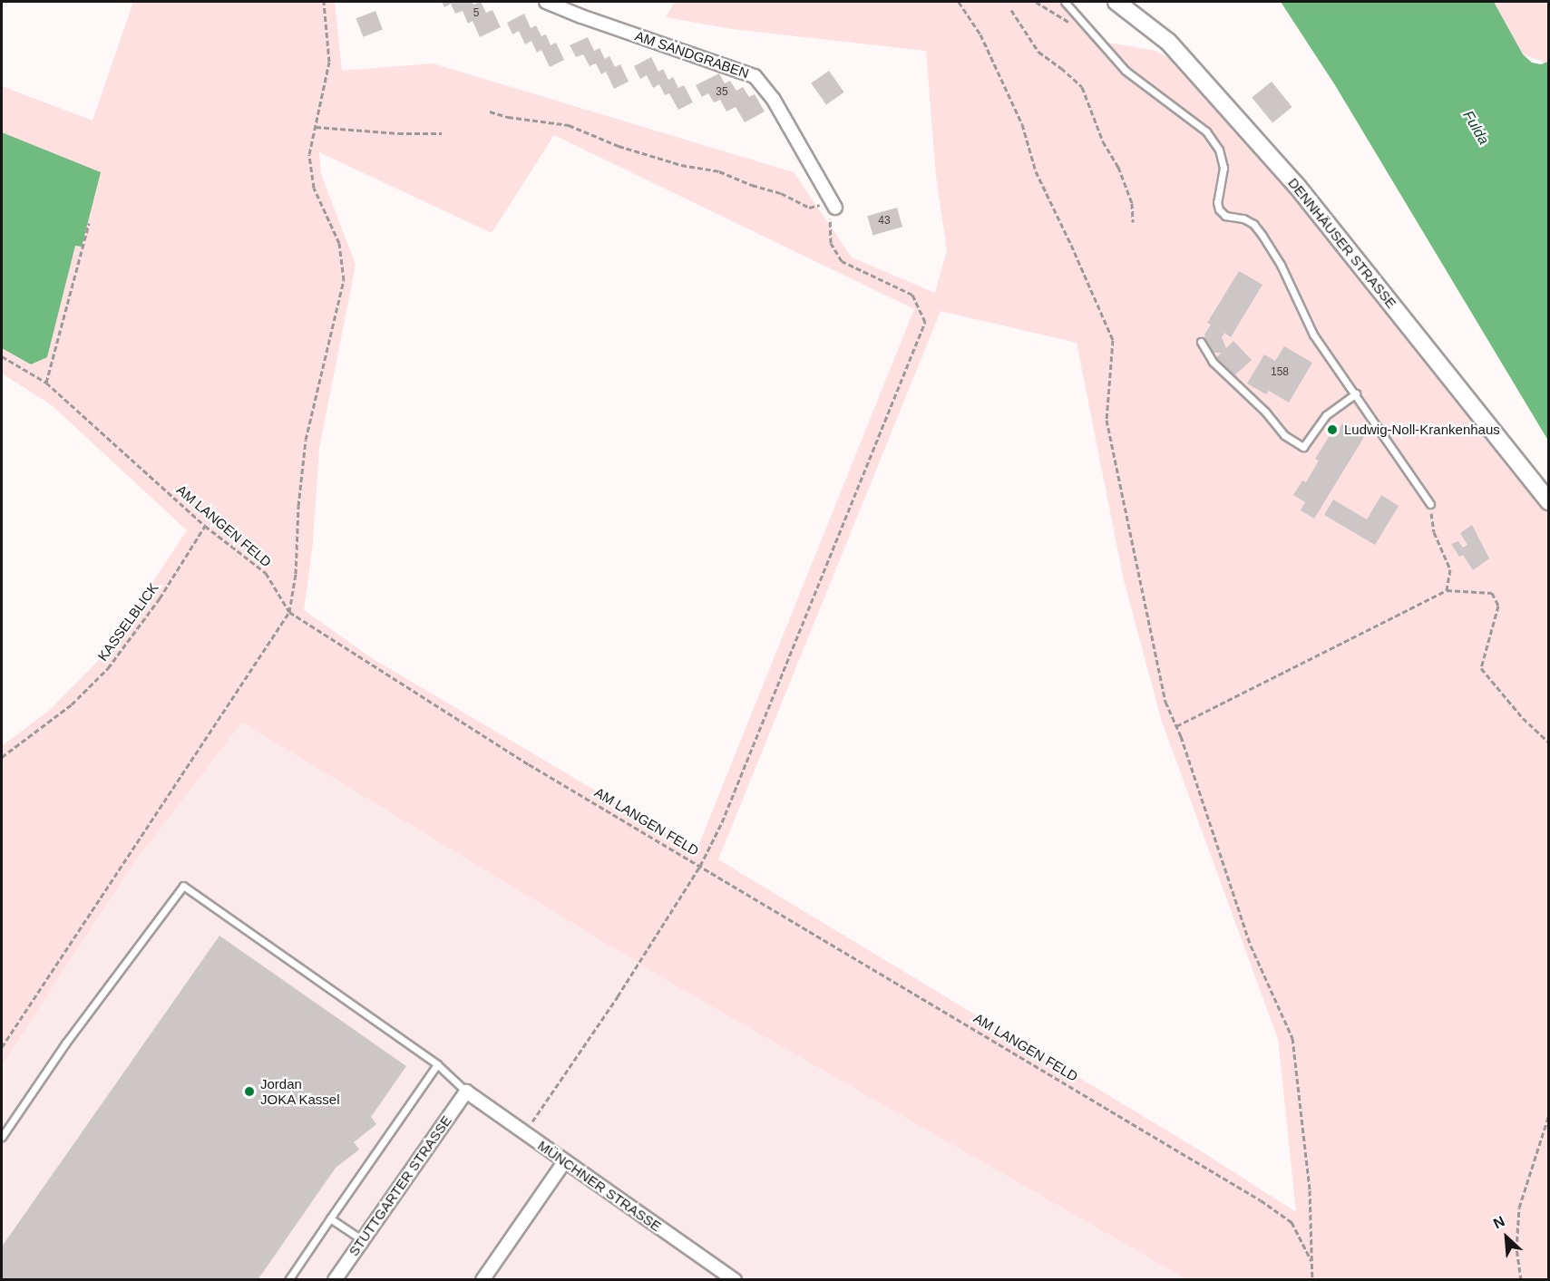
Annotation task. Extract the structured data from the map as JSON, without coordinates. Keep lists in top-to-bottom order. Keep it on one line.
{"streets":{"street":["AM SANDGRABEN","DENNHÄUSER STRASSE","STUTTGARTER STRASSE","MÜNCHNER STRASSE"],"path":["AM LANGEN FELD","KASSELBLICK"]},"crossings":[["AM LANGEN FELD","KASSELBLICK"],["STUTTGARTER STRASSE","MÜNCHNER STRASSE"]],"water":["Fulda"],"places":["Ludwig-Noll-Krankenhaus","Jordan JOKA Kassel"],"house_numbers":["5","35","43","158"],"north":"top left"}
